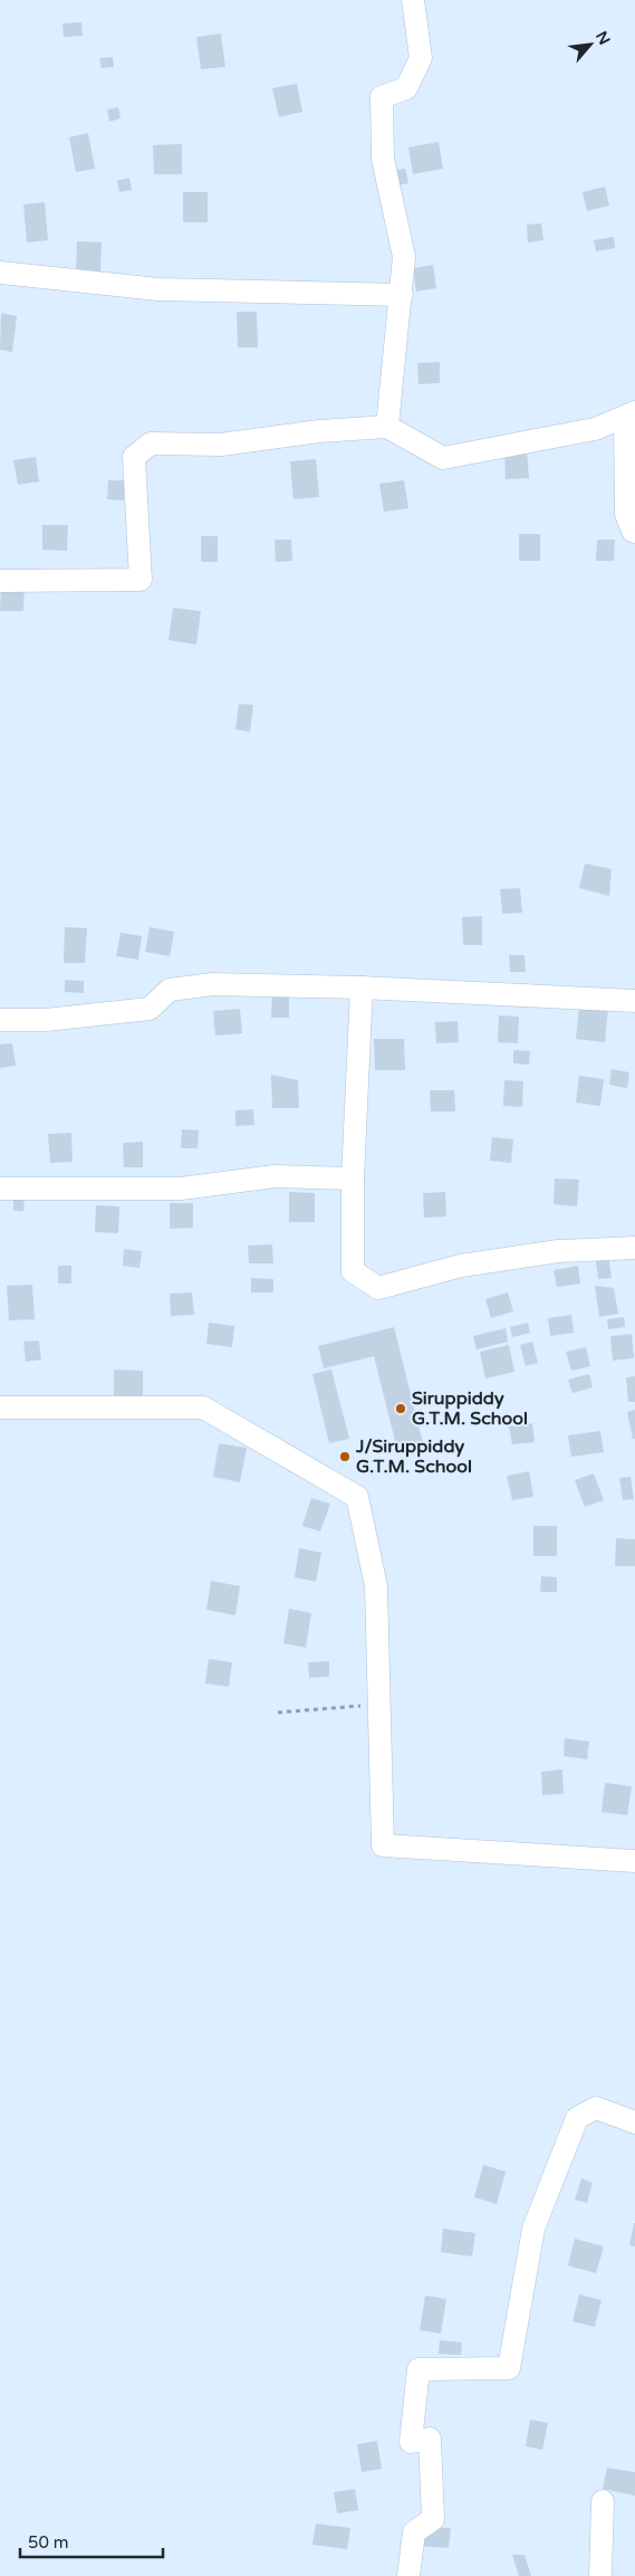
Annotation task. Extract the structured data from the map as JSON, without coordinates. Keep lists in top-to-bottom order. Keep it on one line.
{"places":["Siruppiddy G.T.M. School","J/Siruppiddy G.T.M. School"],"scale_bar":"50 m","north":"top right"}
